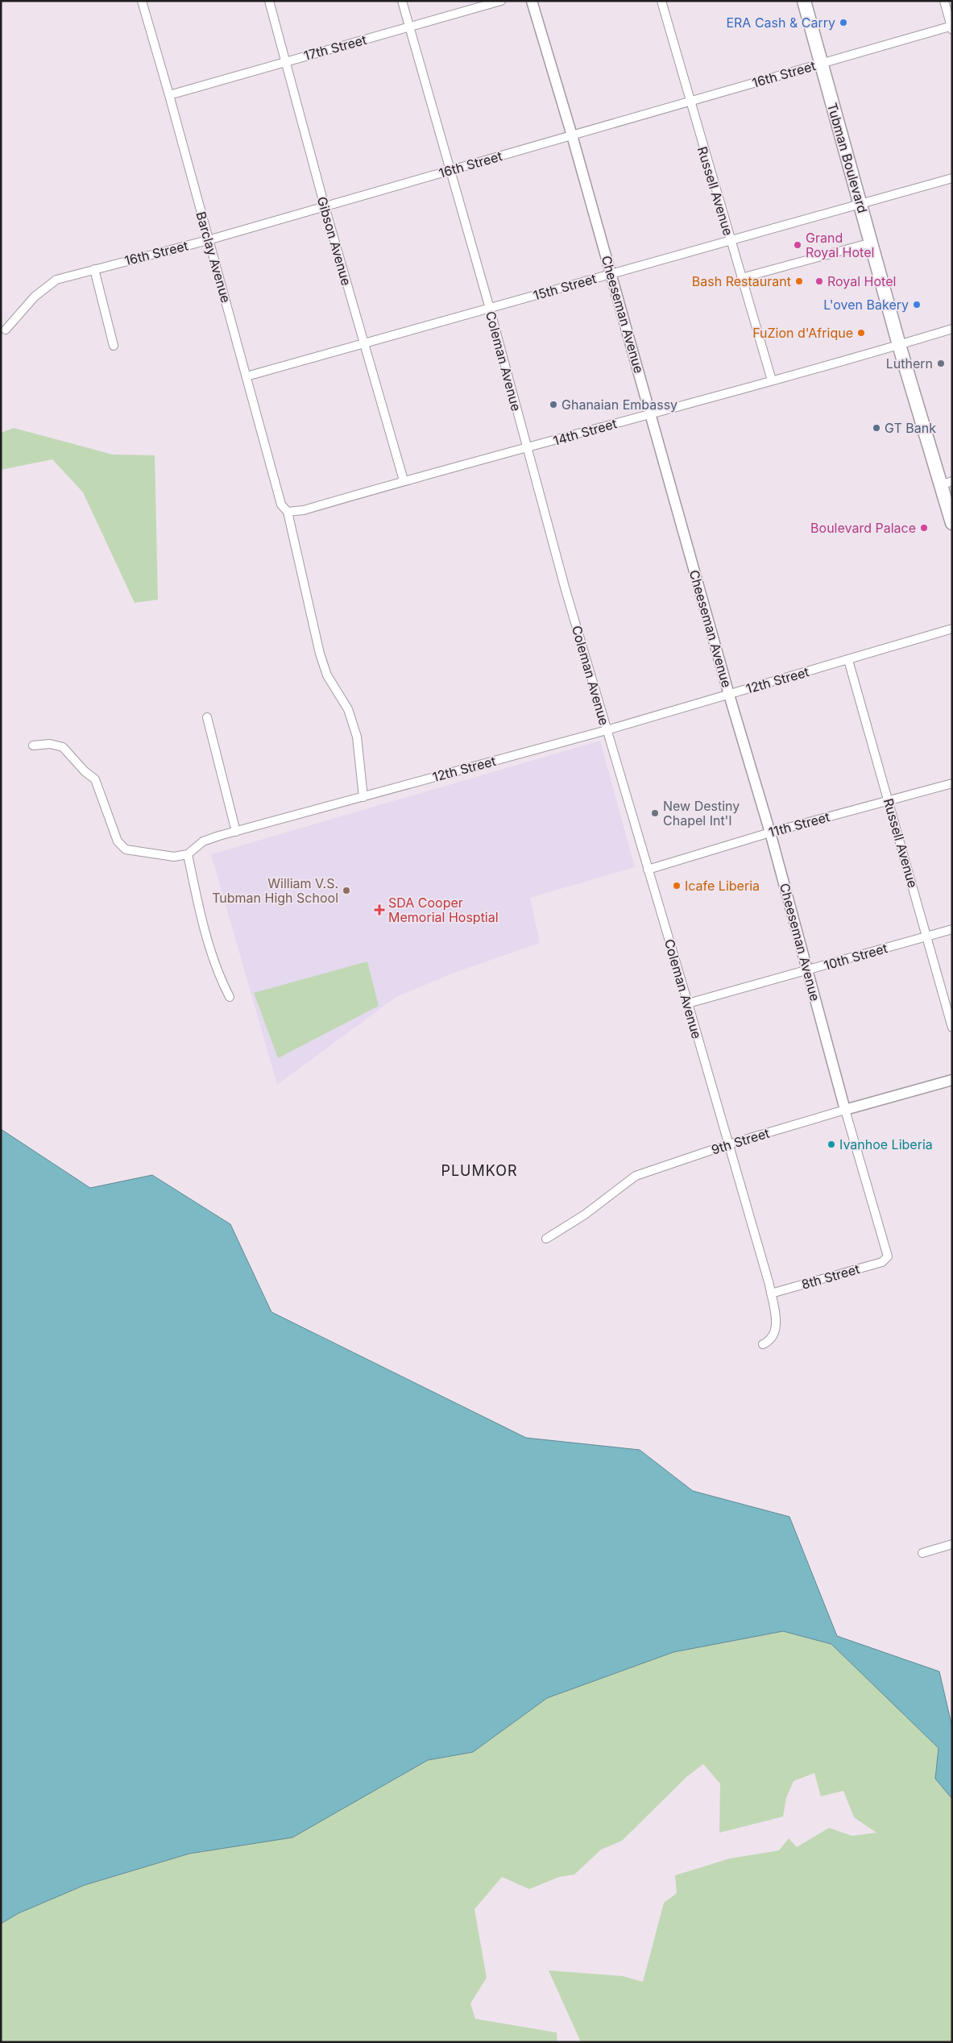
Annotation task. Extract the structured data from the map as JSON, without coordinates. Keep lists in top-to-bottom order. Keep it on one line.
{"streets":{"highway":["Tubman Boulevard"],"street":["17th Street","16th Street","Russell Avenue","Gibson Avenue","Barclay Avenue","15th Street","Cheeseman Avenue","Coleman Avenue","14th Street","12th Street","11th Street","10th Street","9th Street","8th Street"]},"crossings":[["17th Street","Gibson Avenue"],["17th Street","Barclay Avenue"],["17th Street","Coleman Avenue"],["16th Street","Tubman Boulevard"],["16th Street","Russell Avenue"],["16th Street","Gibson Avenue"],["16th Street","Barclay Avenue"],["16th Street","Cheeseman Avenue"],["16th Street","Coleman Avenue"],["Tubman Boulevard","15th Street"],["Tubman Boulevard","14th Street"],["Russell Avenue","15th Street"],["Russell Avenue","14th Street"],["Russell Avenue","12th Street"],["Russell Avenue","11th Street"],["Russell Avenue","10th Street"],["Gibson Avenue","15th Street"],["Gibson Avenue","14th Street"],["Barclay Avenue","15th Street"],["Barclay Avenue","14th Street"],["Barclay Avenue","12th Street"],["15th Street","Cheeseman Avenue"],["15th Street","Coleman Avenue"],["Cheeseman Avenue","14th Street"],["Cheeseman Avenue","12th Street"],["Cheeseman Avenue","11th Street"],["Cheeseman Avenue","10th Street"],["Cheeseman Avenue","9th Street"],["Cheeseman Avenue","8th Street"],["Coleman Avenue","14th Street"],["Coleman Avenue","12th Street"],["Coleman Avenue","11th Street"],["Coleman Avenue","10th Street"],["Coleman Avenue","9th Street"],["Coleman Avenue","8th Street"]],"districts":["PLUMKOR"],"places":{"other":["ERA Cash & Carry","Grand Royal Hotel","Bash Restaurant","Royal Hotel","L'oven Bakery","FuZion d'Afrique","Luthern","Ghanaian Embassy","GT Bank","Boulevard Palace","New Destiny Chapel Int'l","Icafe Liberia","William V.S. Tubman High School","Ivanhoe Liberia"],"health":["SDA Cooper Memorial Hosptial"]}}
